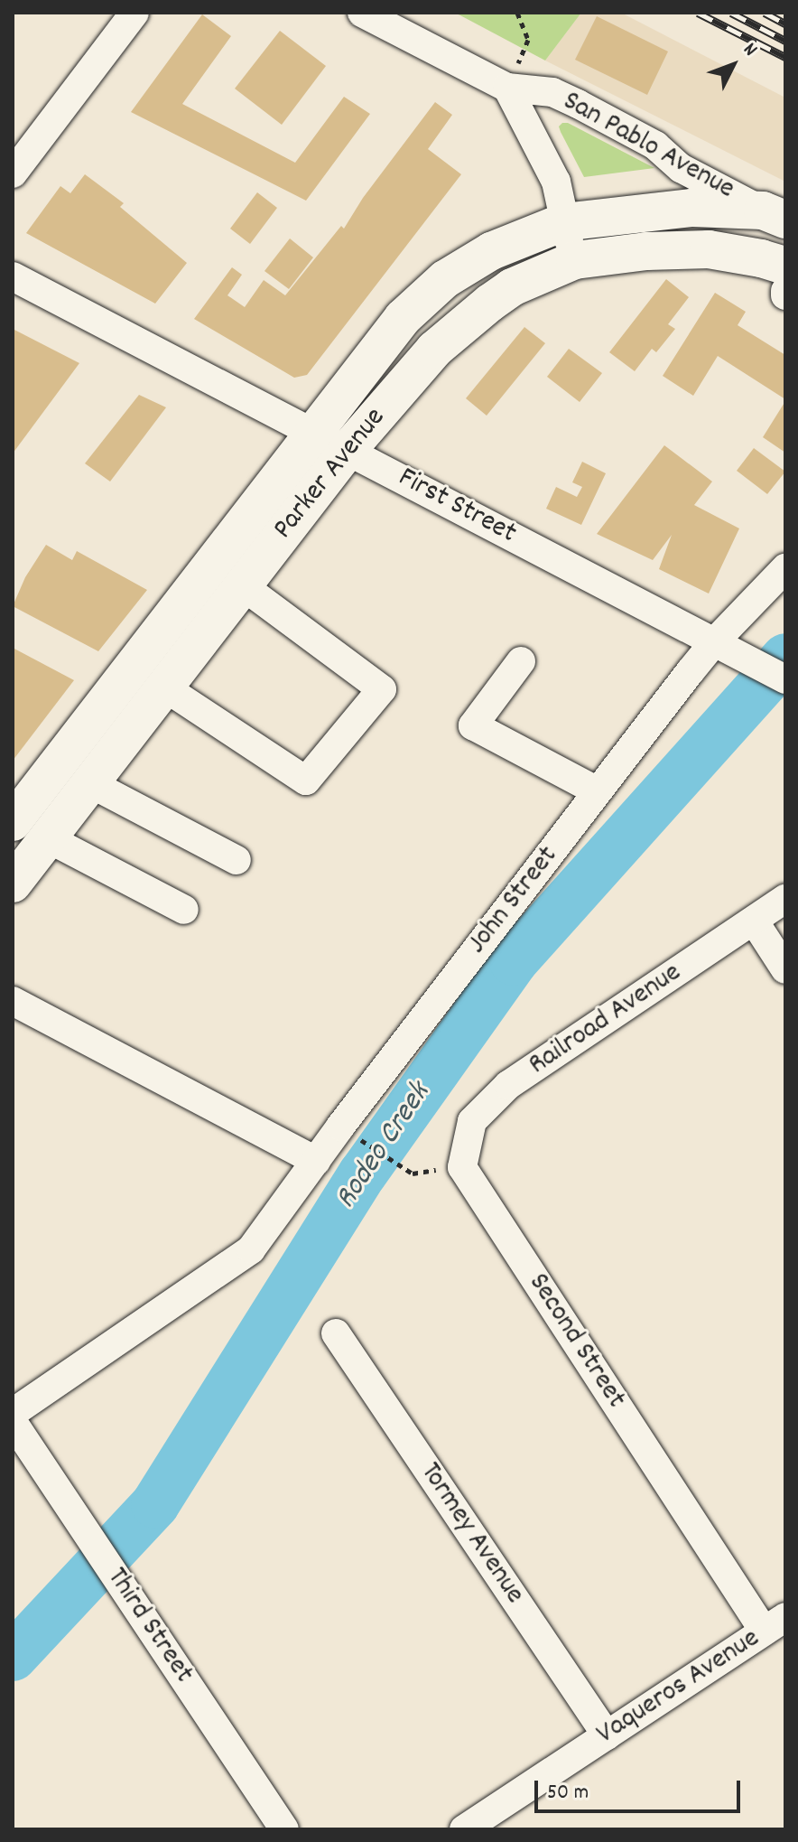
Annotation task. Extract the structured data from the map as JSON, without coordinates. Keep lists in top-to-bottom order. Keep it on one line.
{"streets":{"main road":["Parker Avenue"],"street":["San Pablo Avenue","First Street","John Street","Railroad Avenue","Second Street","Tormey Avenue","Third Street","Vaqueros Avenue"]},"crossings":[["San Pablo Avenue","Parker Avenue"],["Parker Avenue","First Street"],["First Street","John Street"],["Railroad Avenue","Second Street"],["Second Street","Vaqueros Avenue"],["Tormey Avenue","Vaqueros Avenue"]],"water":["Rodeo Creek"],"scale_bar":"50 m","north":"top right"}
